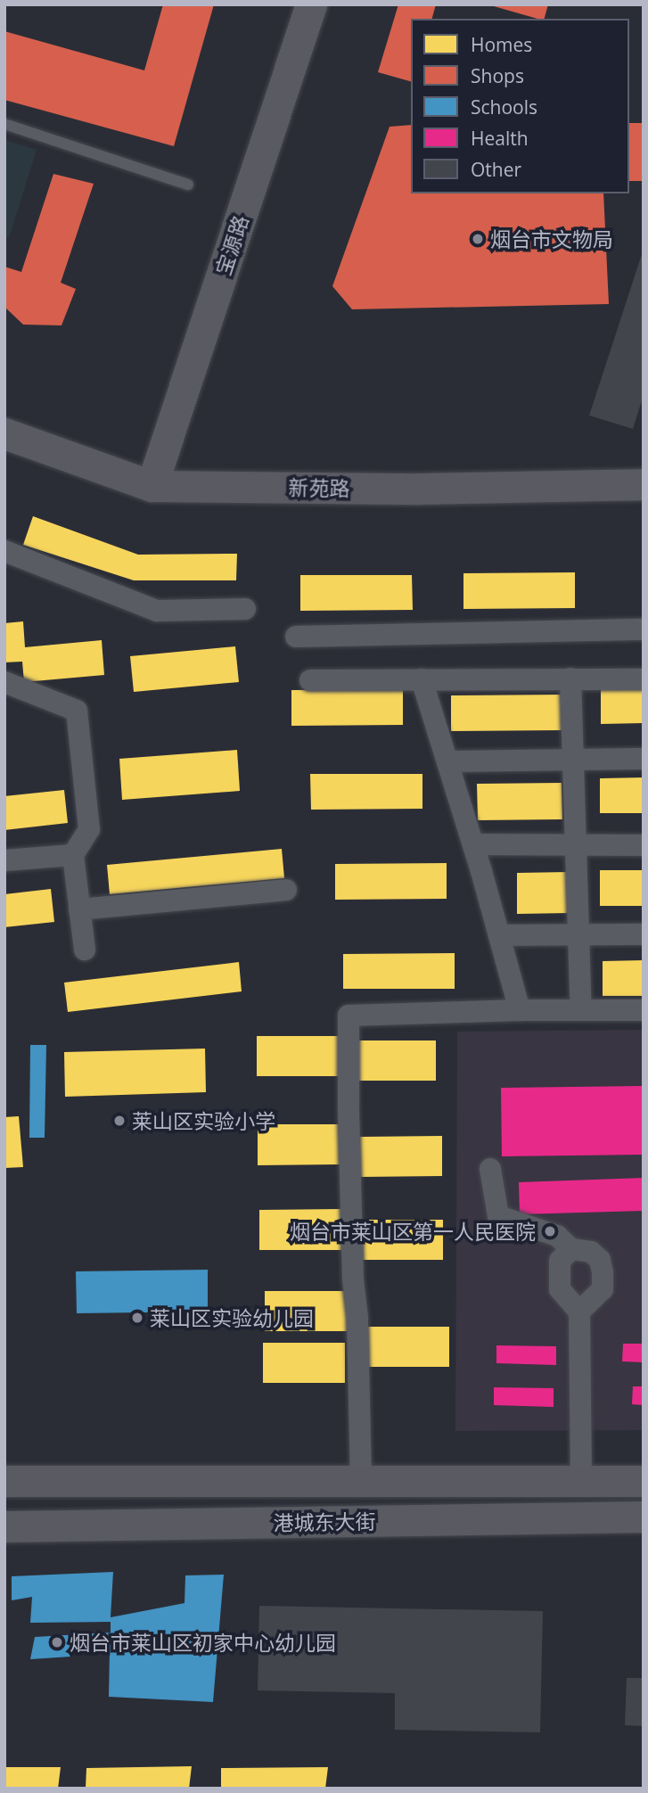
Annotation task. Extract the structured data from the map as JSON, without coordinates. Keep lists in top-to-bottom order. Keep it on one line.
{"streets":{"main road":["宝源路","新苑路","港城东大街"]},"crossings":[["宝源路","新苑路"]],"places":["烟台市文物局","莱山区实验小学","烟台市莱山区第一人民医院","莱山区实验幼儿园","烟台市莱山区初家中心幼儿园"],"legend":["Homes","Shops","Schools","Health","Other"]}
